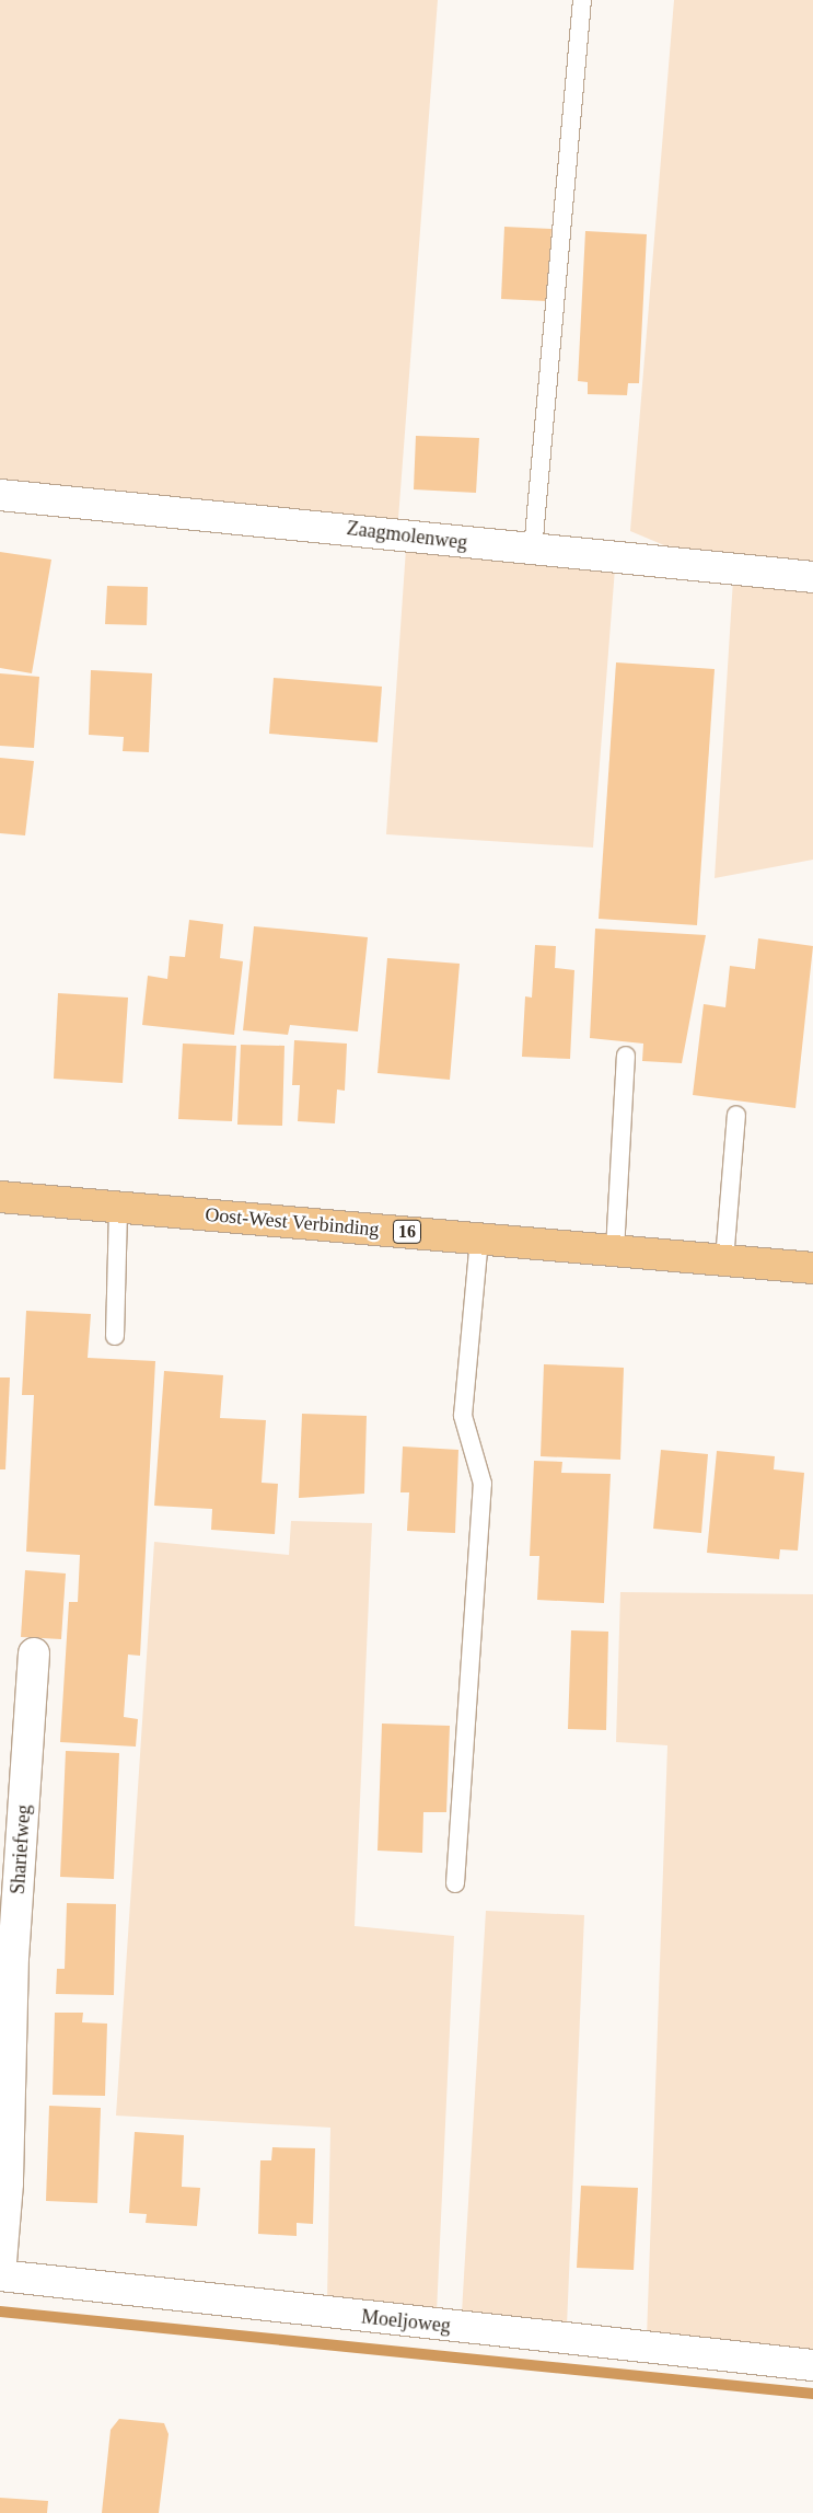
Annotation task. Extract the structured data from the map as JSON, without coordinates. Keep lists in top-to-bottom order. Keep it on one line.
{"streets":{"main road":["Oost-West Verbinding","16"],"street":["Zaagmolenweg","Shariefweg","Moeljoweg"]},"crossings":[["Shariefweg","Moeljoweg"]]}
